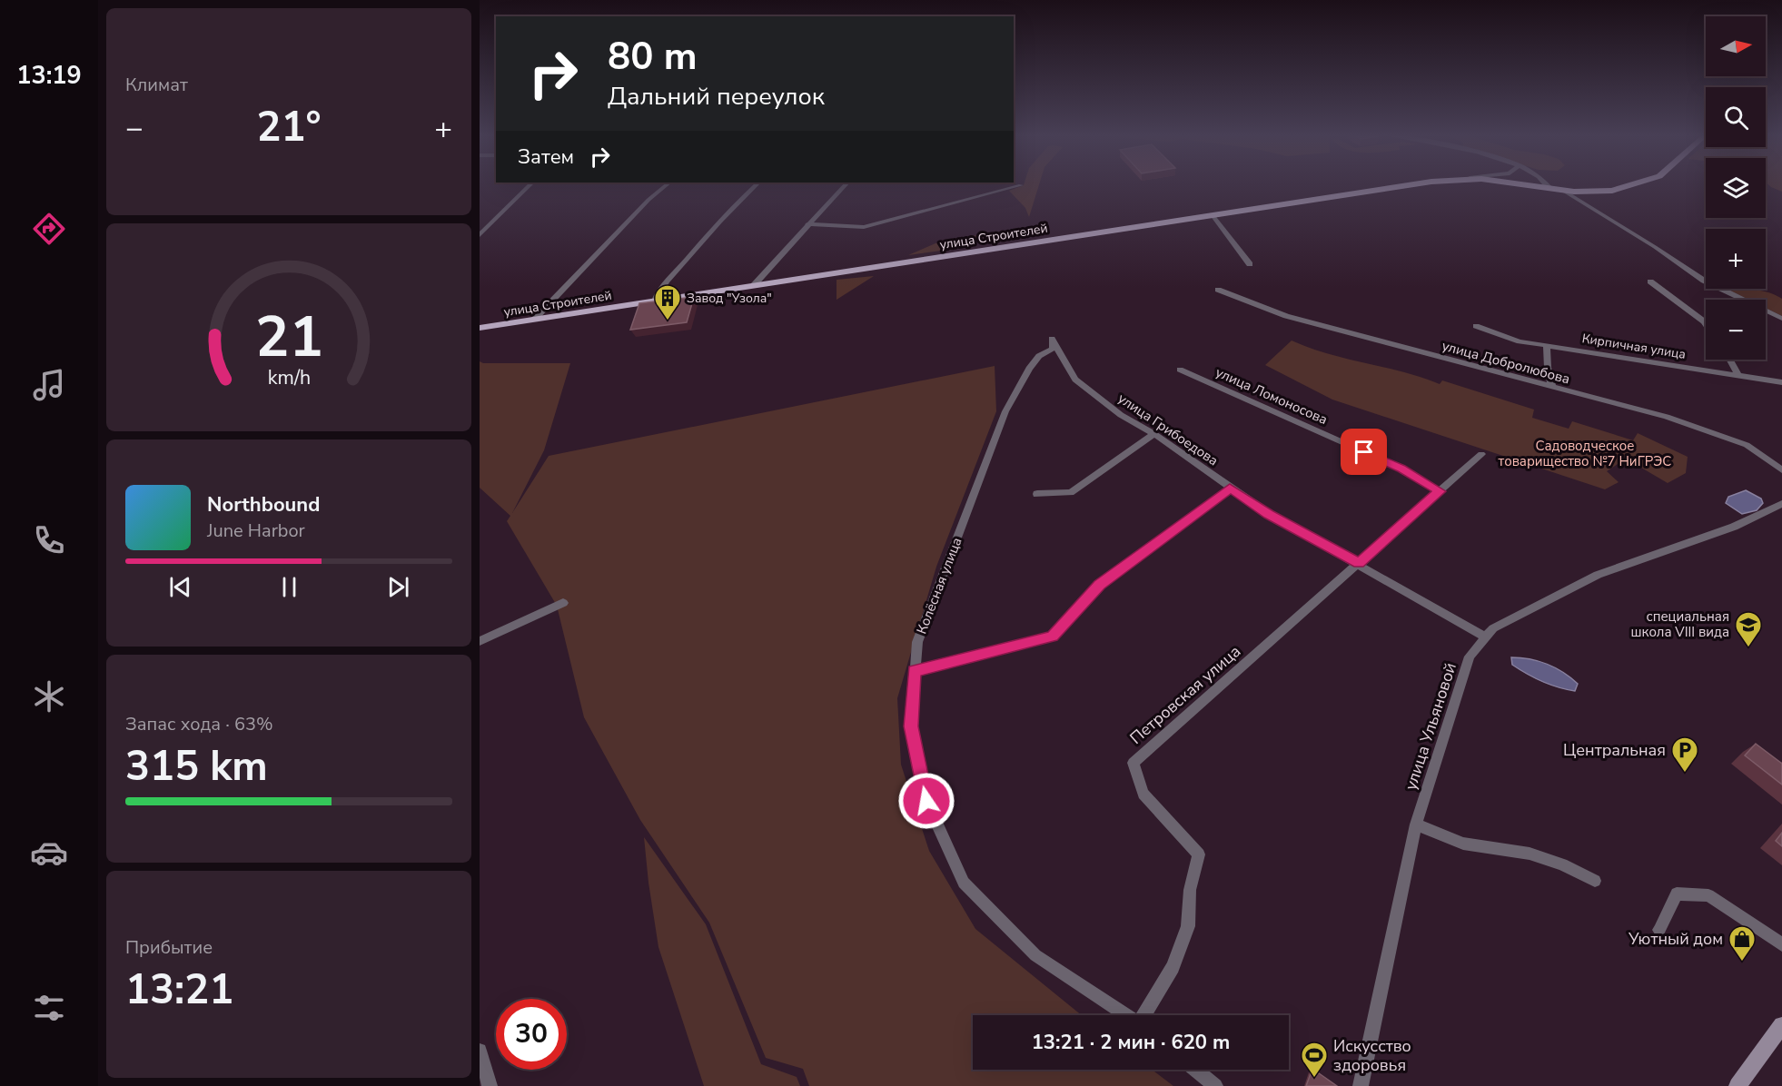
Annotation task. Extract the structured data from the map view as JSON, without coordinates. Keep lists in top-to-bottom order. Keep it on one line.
{"streets":{"main road":["улица Строителей"],"street":["Кирпичная улица","улица Добролюбова","улица Ломоносова","улица Грибоедова","Колёсная улица","Петровская улица","улица Ульяновой"]},"crossings":[["улица Ломоносова","Петровская улица"],["улица Грибоедова","Колёсная улица"],["улица Грибоедова","Петровская улица"],["улица Грибоедова","улица Ульяновой"]],"parks":["Садоводческое товарищество №7 НиГРЭС"],"places":{"building":["Завод \"Узола\""],"school or university":["специальная школа VIII вида"],"parking":["Центральная"],"shop":["Уютный дом"],"sports":["Искусство здоровья"]},"north":"right","page":{"tabs":"13:19","tile":["Климат",["Запас хода · 63%","315 km"],["Прибытие","13:21"]],"map_buttons":["+","−"],"turn":["80 m","Дальний переулок"],"heat":["−","21°","+"],"then":"Затем","song":["Northbound","June Harbor"],"limit":"30","trip":"13:21 · 2 мин · 620 m","gauge":["21","km/h"]}}
